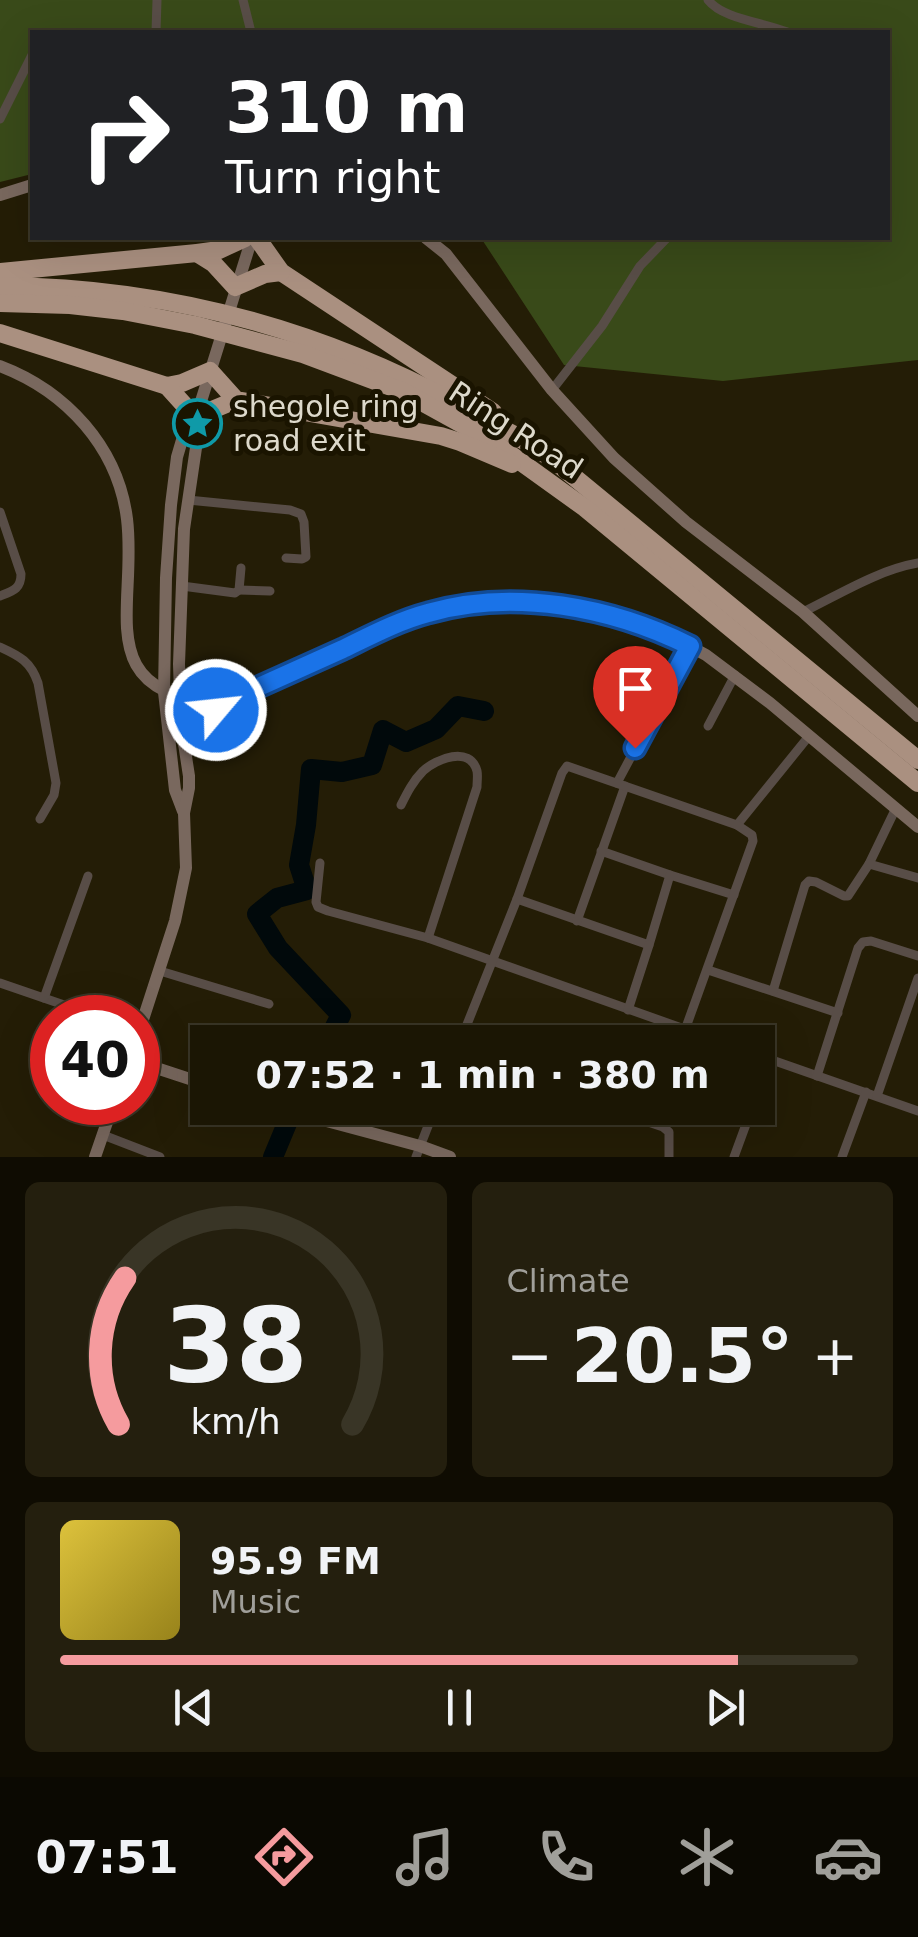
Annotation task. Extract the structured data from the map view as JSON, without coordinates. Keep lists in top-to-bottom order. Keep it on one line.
{"streets":{"highway":["Ring Road"]},"places":{"place":["shegole ring road exit"]},"page":{"turn":["310 m","Turn right"],"limit":"40","trip":"07:52 · 1 min · 380 m","tile":"Climate","heat":["−","20.5°","+"],"song":["95.9 FM","Music"],"tabs":"07:51","gauge":["38","km/h"]}}
